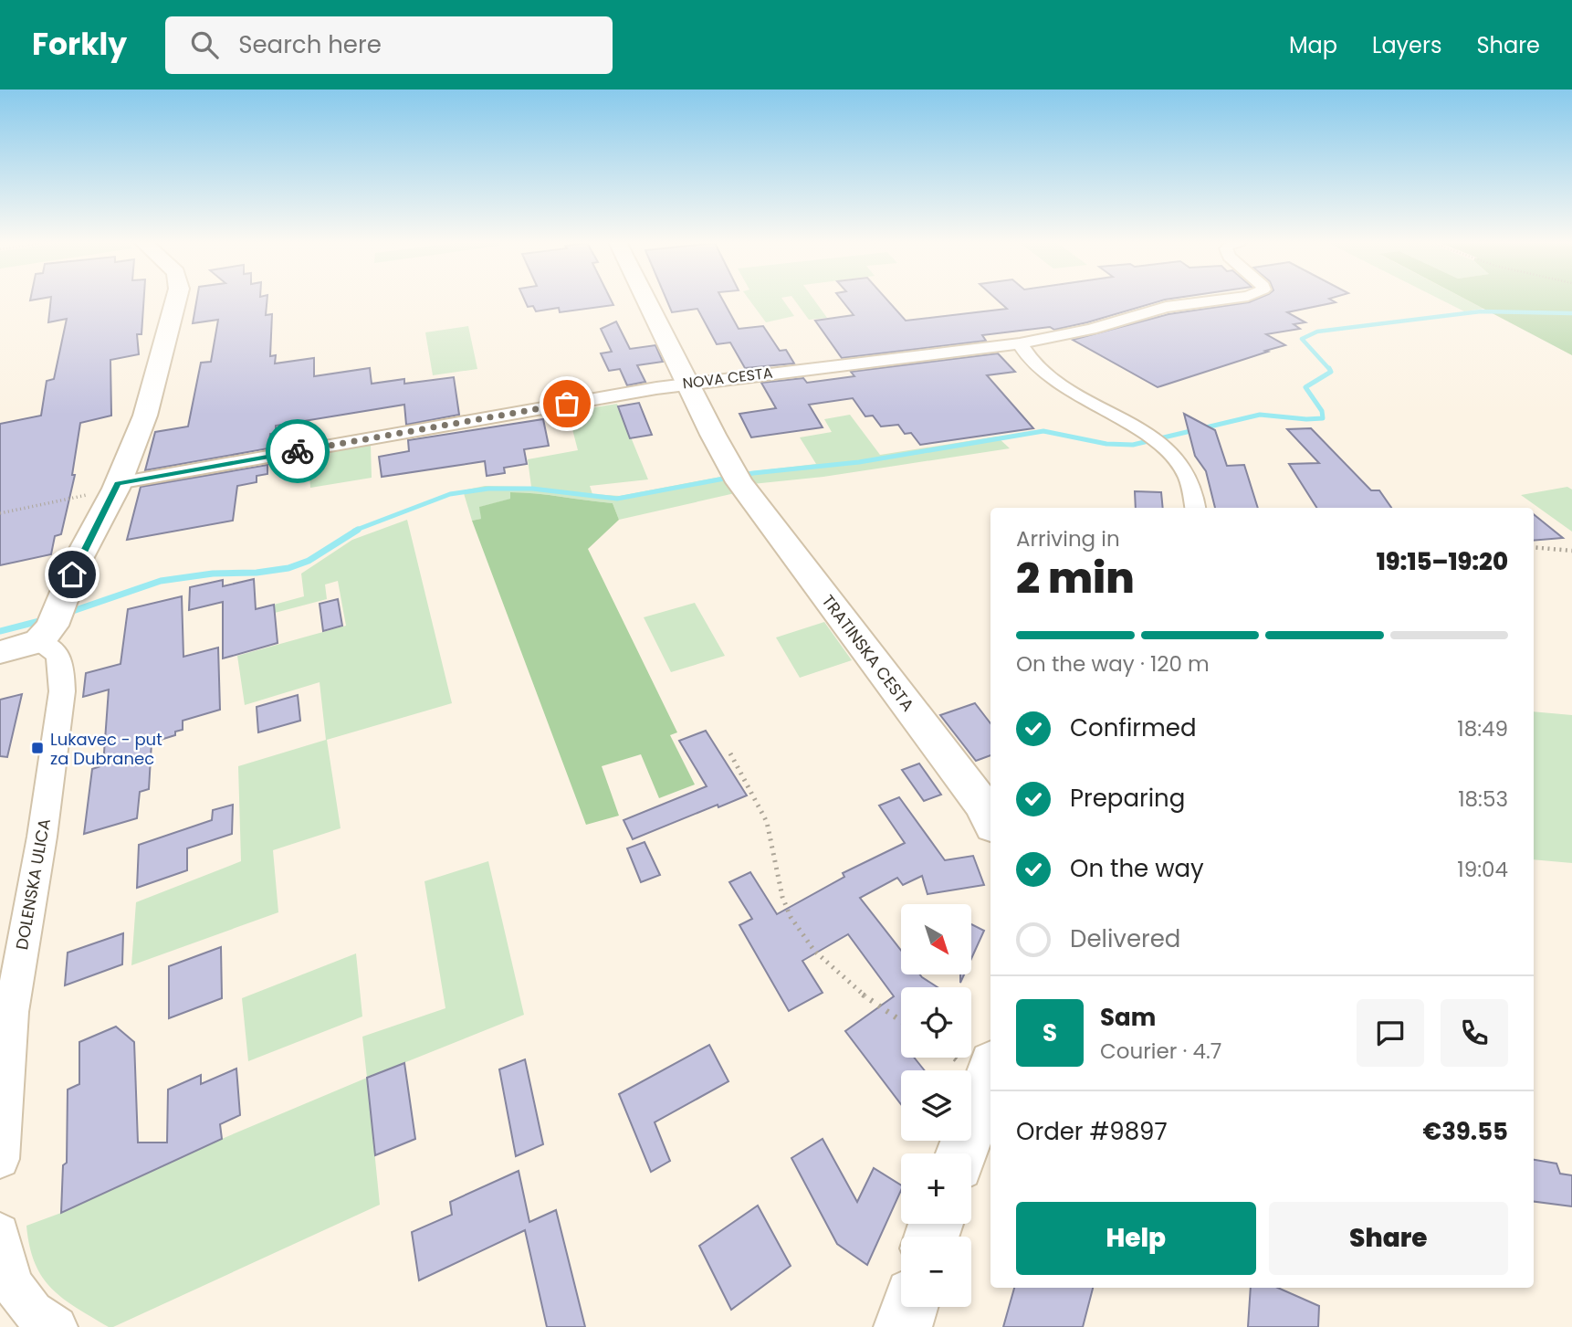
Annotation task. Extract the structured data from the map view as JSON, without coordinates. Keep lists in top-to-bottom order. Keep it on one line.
{"streets":{"main road":["TRATINSKA CESTA"],"street":["NOVA CESTA","DOLENSKA ULICA"]},"crossings":[["NOVA CESTA","TRATINSKA CESTA"]],"places":{"transit":["Lukavec - put za Dubranec"]},"north":"bottom right","page":{"header":"Forkly","search":"Search here","nav":["Map","Layers","Share"],"heading":["2 min","Arriving in","19:15–19:20"],"panel":["Sam","Courier · 4.7","Order #9897","€39.55"],"bar":"On the way · 120 m","list":[["Confirmed","18:49"],["Preparing","18:53"],["On the way","19:04"],"Delivered"],"map_buttons":["+","−"],"round":"S","buttons":["Help","Share"]}}
